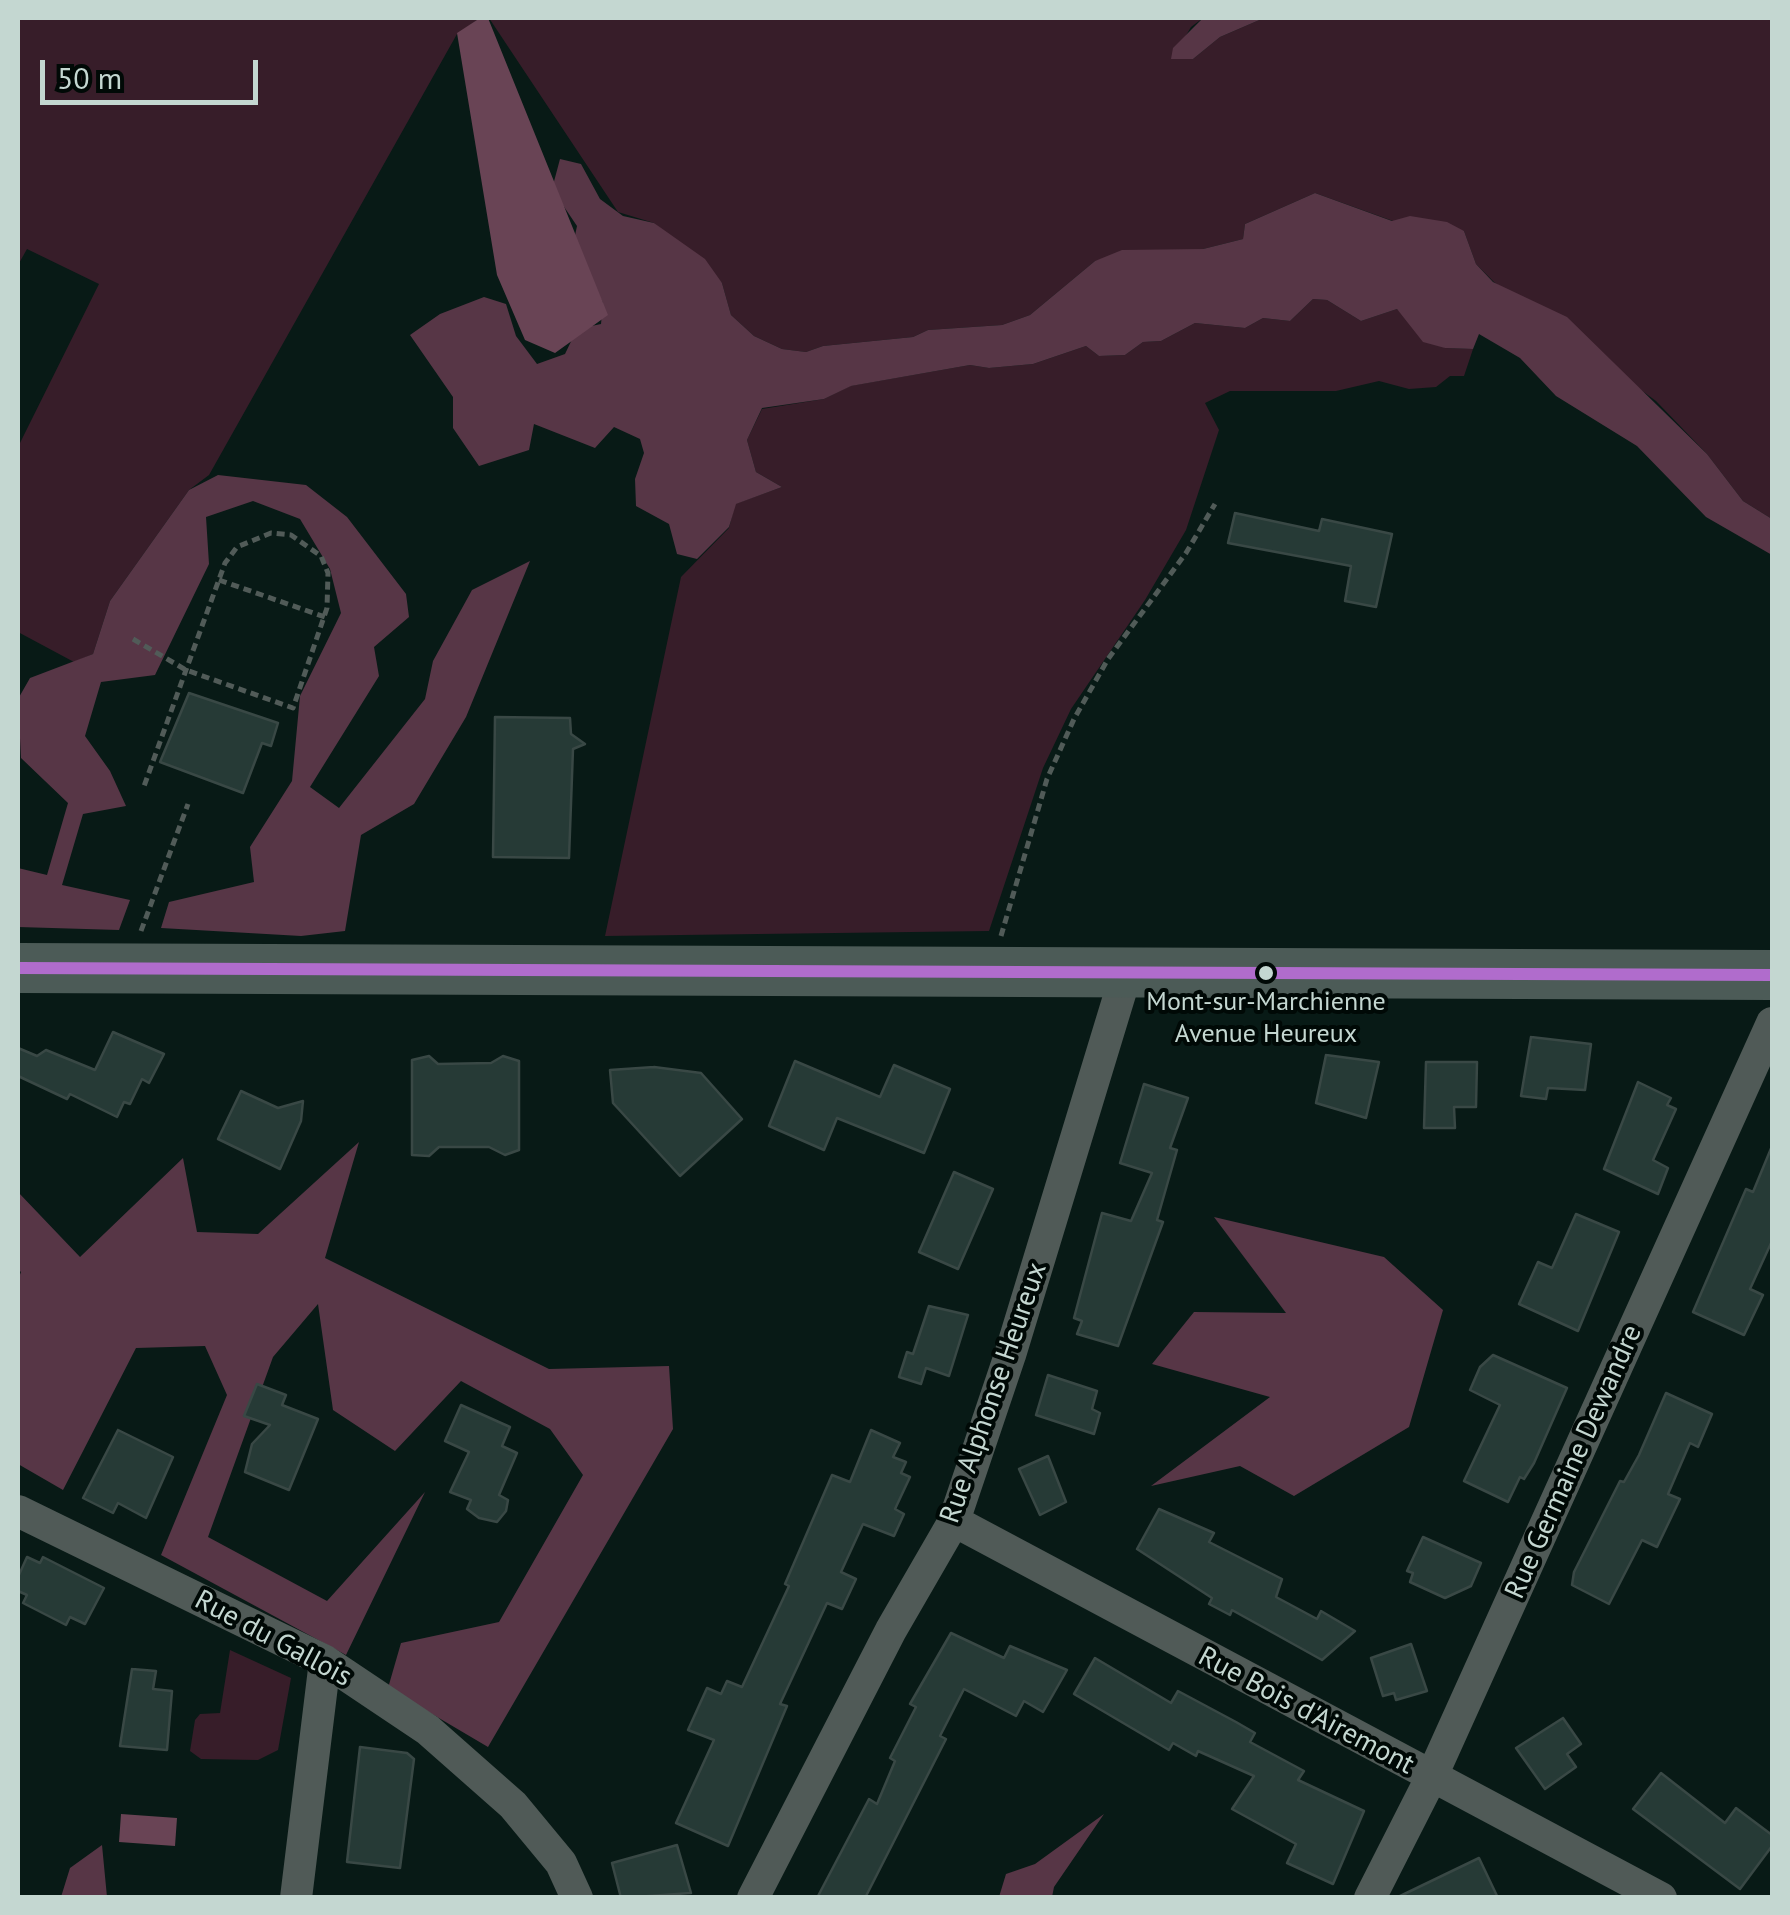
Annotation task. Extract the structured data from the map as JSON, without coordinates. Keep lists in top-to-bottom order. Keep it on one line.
{"streets":{"street":["Rue Alphonse Heureux","Rue Germaine Dewandre","Rue du Gallois","Rue Bois d'Airemont"]},"crossings":[["Rue Alphonse Heureux","Rue Bois d'Airemont"],["Rue Germaine Dewandre","Rue Bois d'Airemont"]],"places":["Mont-sur-Marchienne Avenue Heureux"],"scale_bar":"50 m"}
